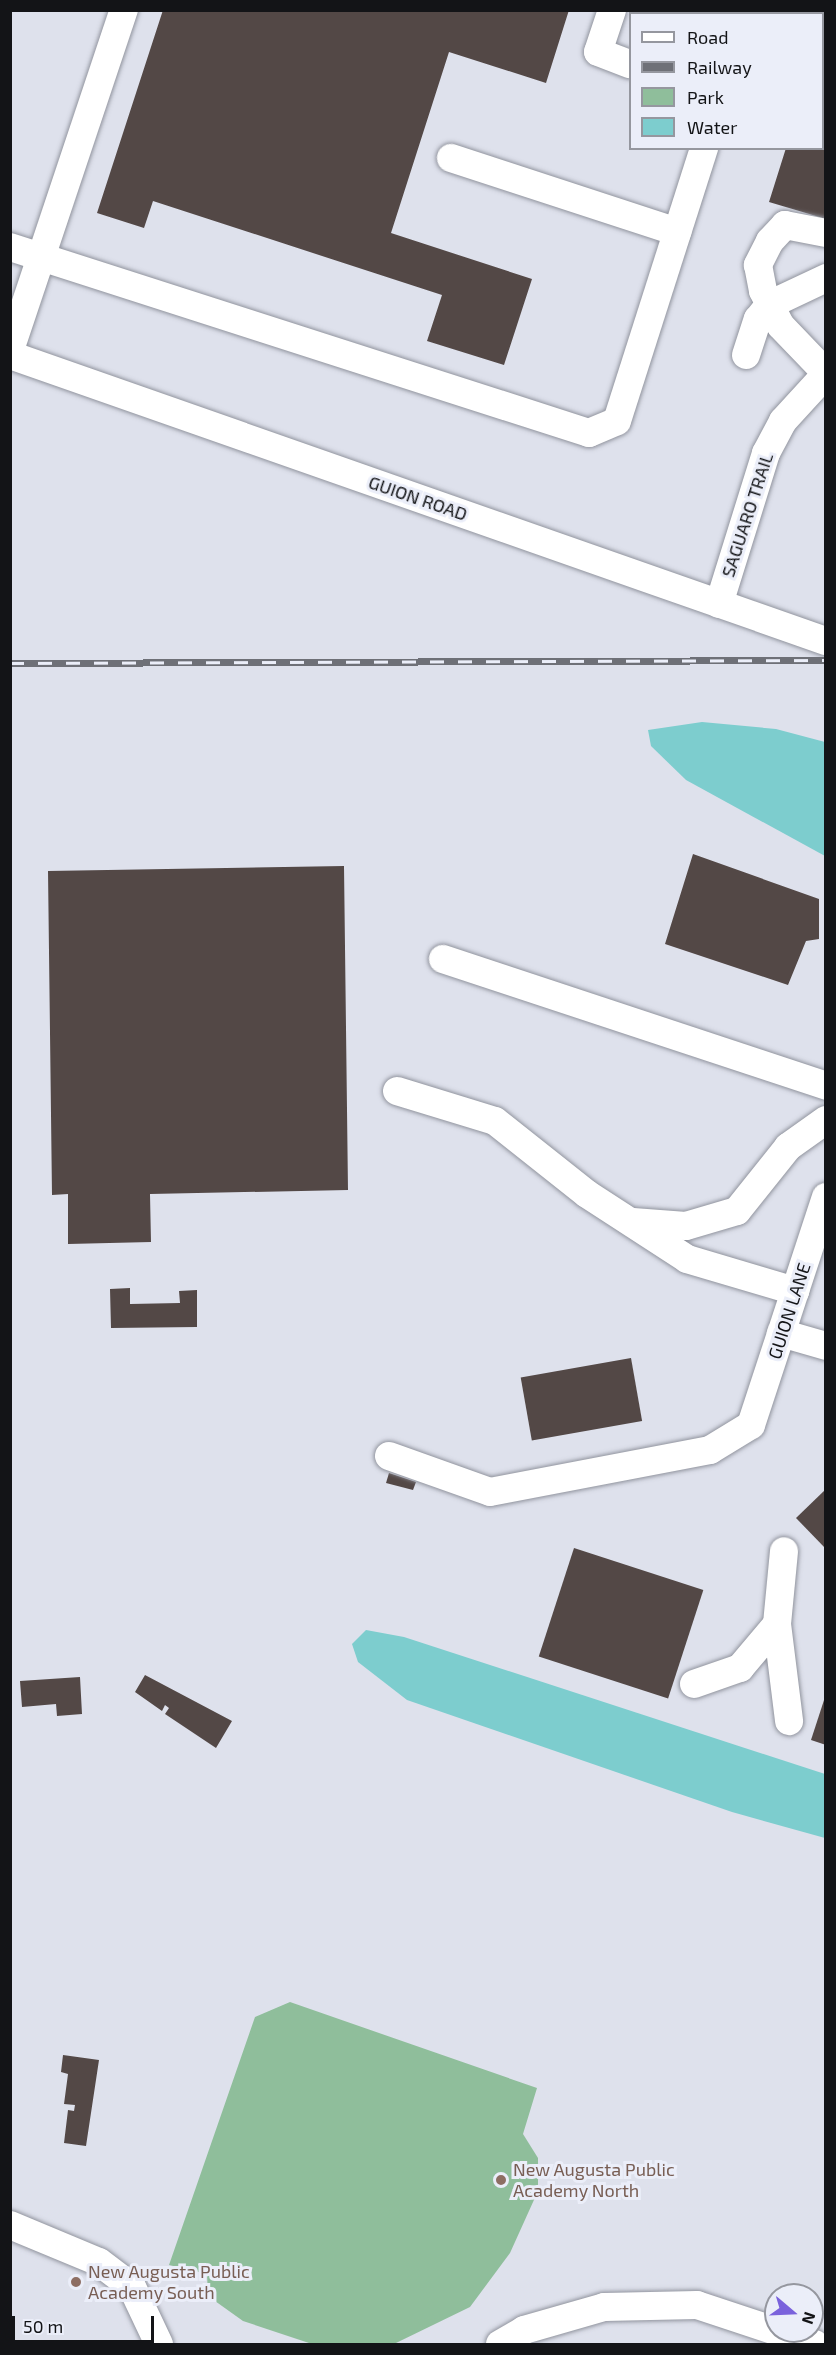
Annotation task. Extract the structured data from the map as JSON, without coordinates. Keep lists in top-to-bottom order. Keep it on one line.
{"streets":{"street":["GUION ROAD","SAGUARO TRAIL","GUION LANE"]},"crossings":[["GUION ROAD","SAGUARO TRAIL"]],"places":["New Augusta Public Academy North","New Augusta Public Academy South"],"legend":["Road","Railway","Park","Water"],"scale_bar":"50 m","north":"right"}
